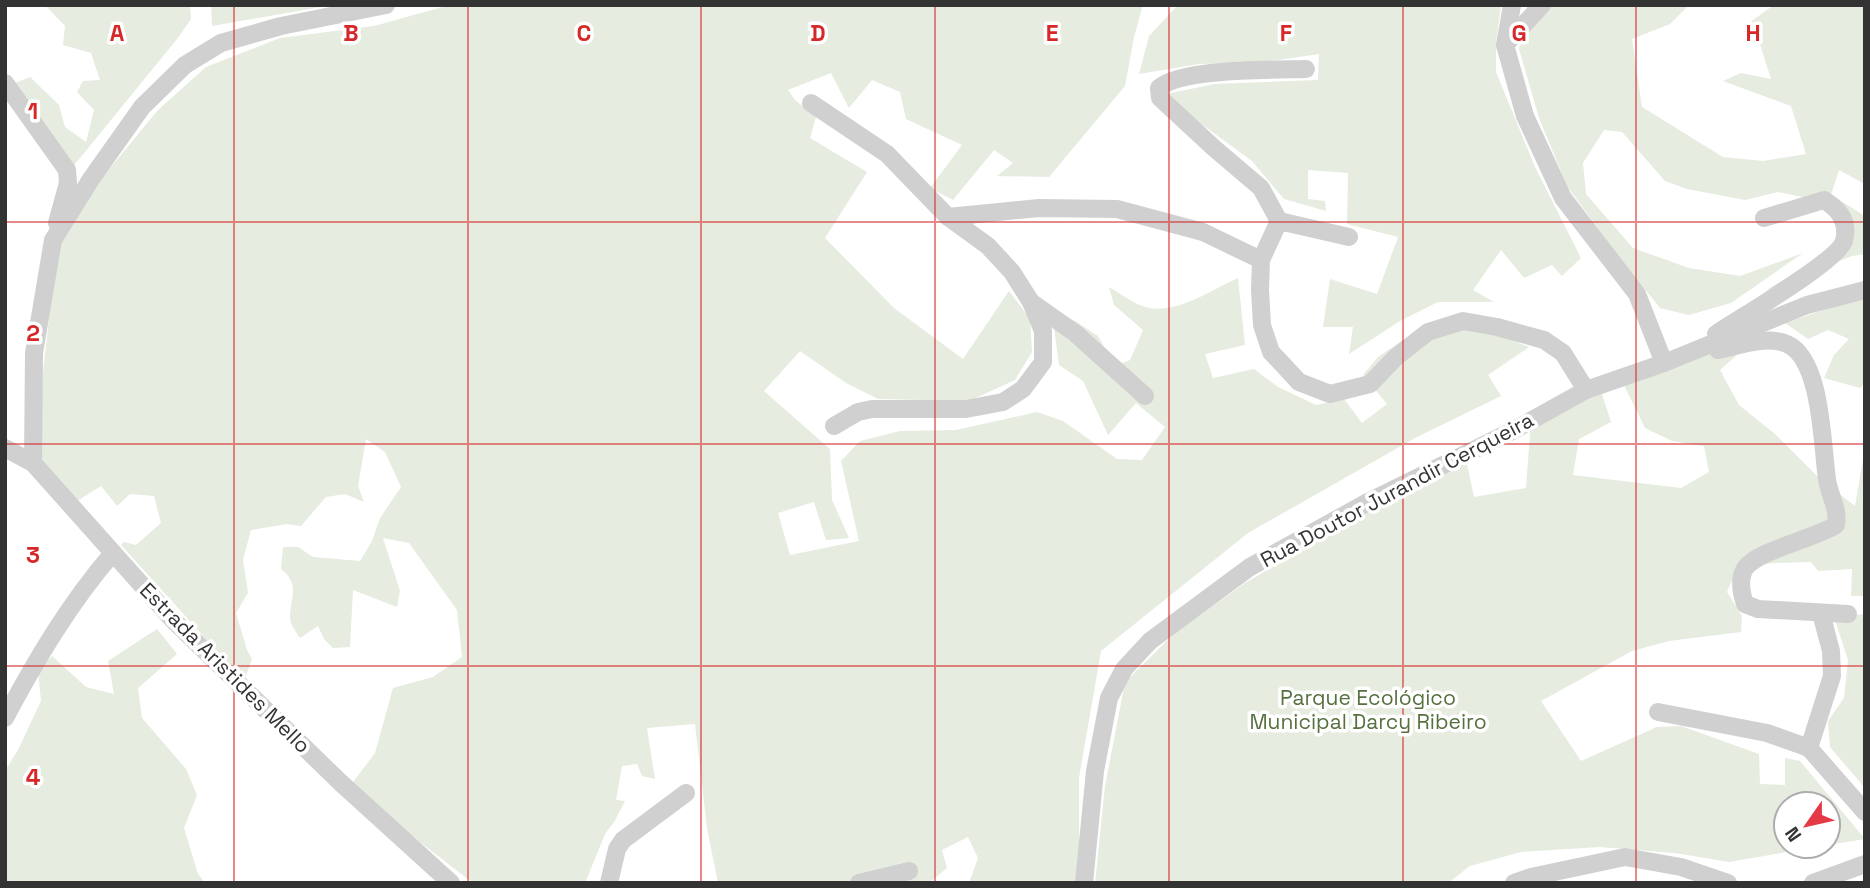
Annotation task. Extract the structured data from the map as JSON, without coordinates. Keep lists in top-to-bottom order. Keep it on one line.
{"streets":{"street":["Rua Doutor Jurandir Cerqueira","Estrada Aristides Mello"]},"parks":["Parque Ecológico Municipal Darcy Ribeiro"],"north":"bottom left","grid":{"columns":["A","B","C","D","E","F","G","H"],"rows":["1","2","3","4"]}}
